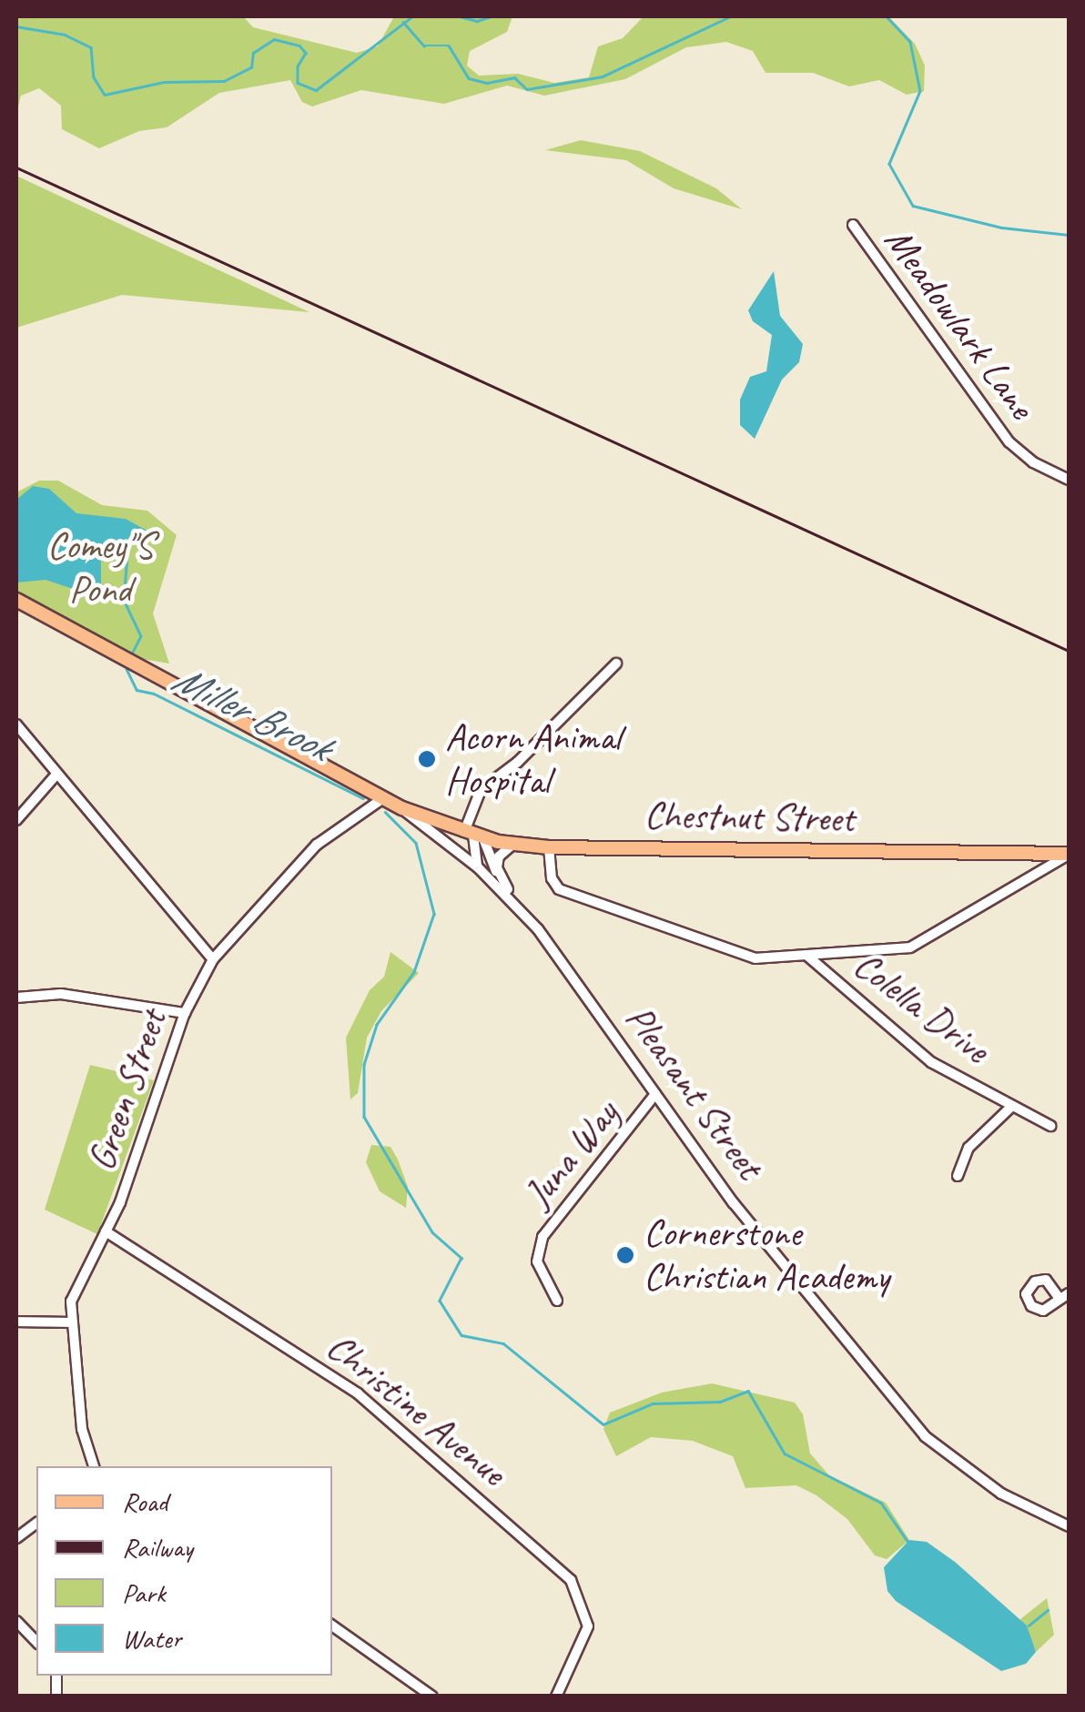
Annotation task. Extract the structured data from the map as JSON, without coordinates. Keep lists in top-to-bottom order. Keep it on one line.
{"streets":{"main road":["Chestnut Street"],"street":["Meadowlark Lane","Colella Drive","Green Street","Pleasant Street","Juna Way","Christine Avenue"]},"crossings":[["Chestnut Street","Green Street"],["Chestnut Street","Pleasant Street"],["Green Street","Christine Avenue"],["Pleasant Street","Juna Way"]],"water":["Miller Brook"],"parks":["Comey\"S Pond"],"places":["Acorn Animal Hospital","Cornerstone Christian Academy"],"legend":["Road","Railway","Park","Water"]}
